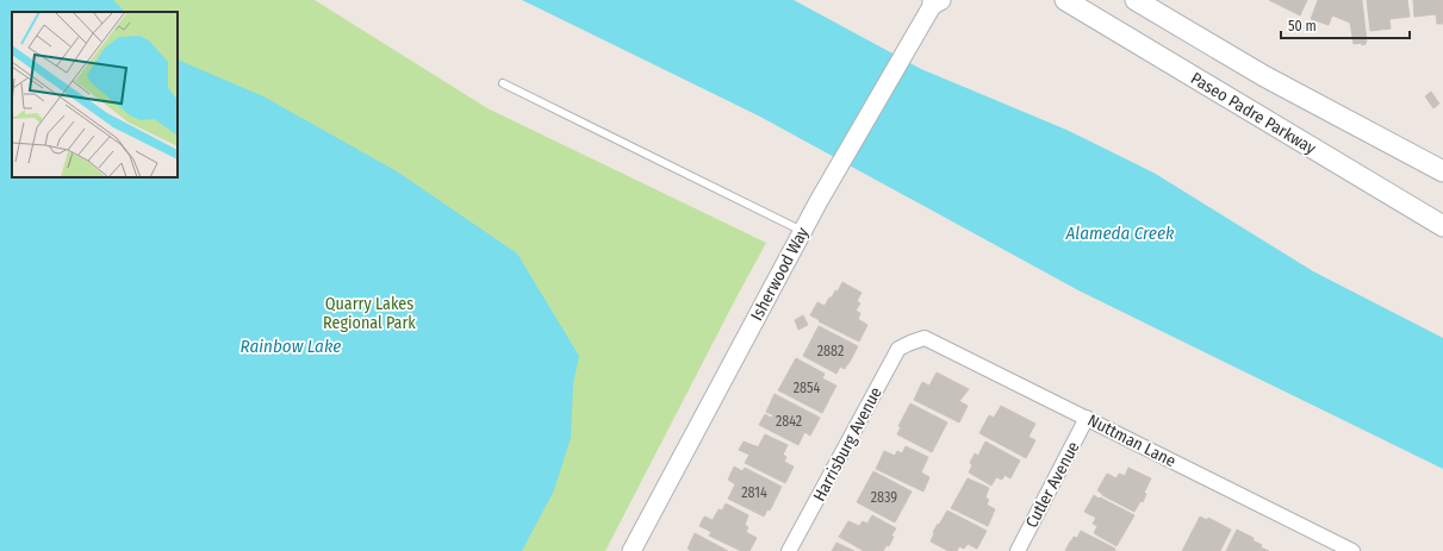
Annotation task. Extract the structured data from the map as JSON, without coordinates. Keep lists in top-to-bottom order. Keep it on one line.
{"streets":{"main road":["Paseo Padre Parkway"],"street":["Isherwood Way","Nuttman Lane","Harrisburg Avenue","Cutler Avenue"]},"crossings":[["Nuttman Lane","Harrisburg Avenue"],["Nuttman Lane","Cutler Avenue"]],"water":["Alameda Creek","Rainbow Lake"],"parks":["Quarry Lakes Regional Park"],"house_numbers":["2882","2854","2842","2814","2839"],"scale_bar":"50 m"}
